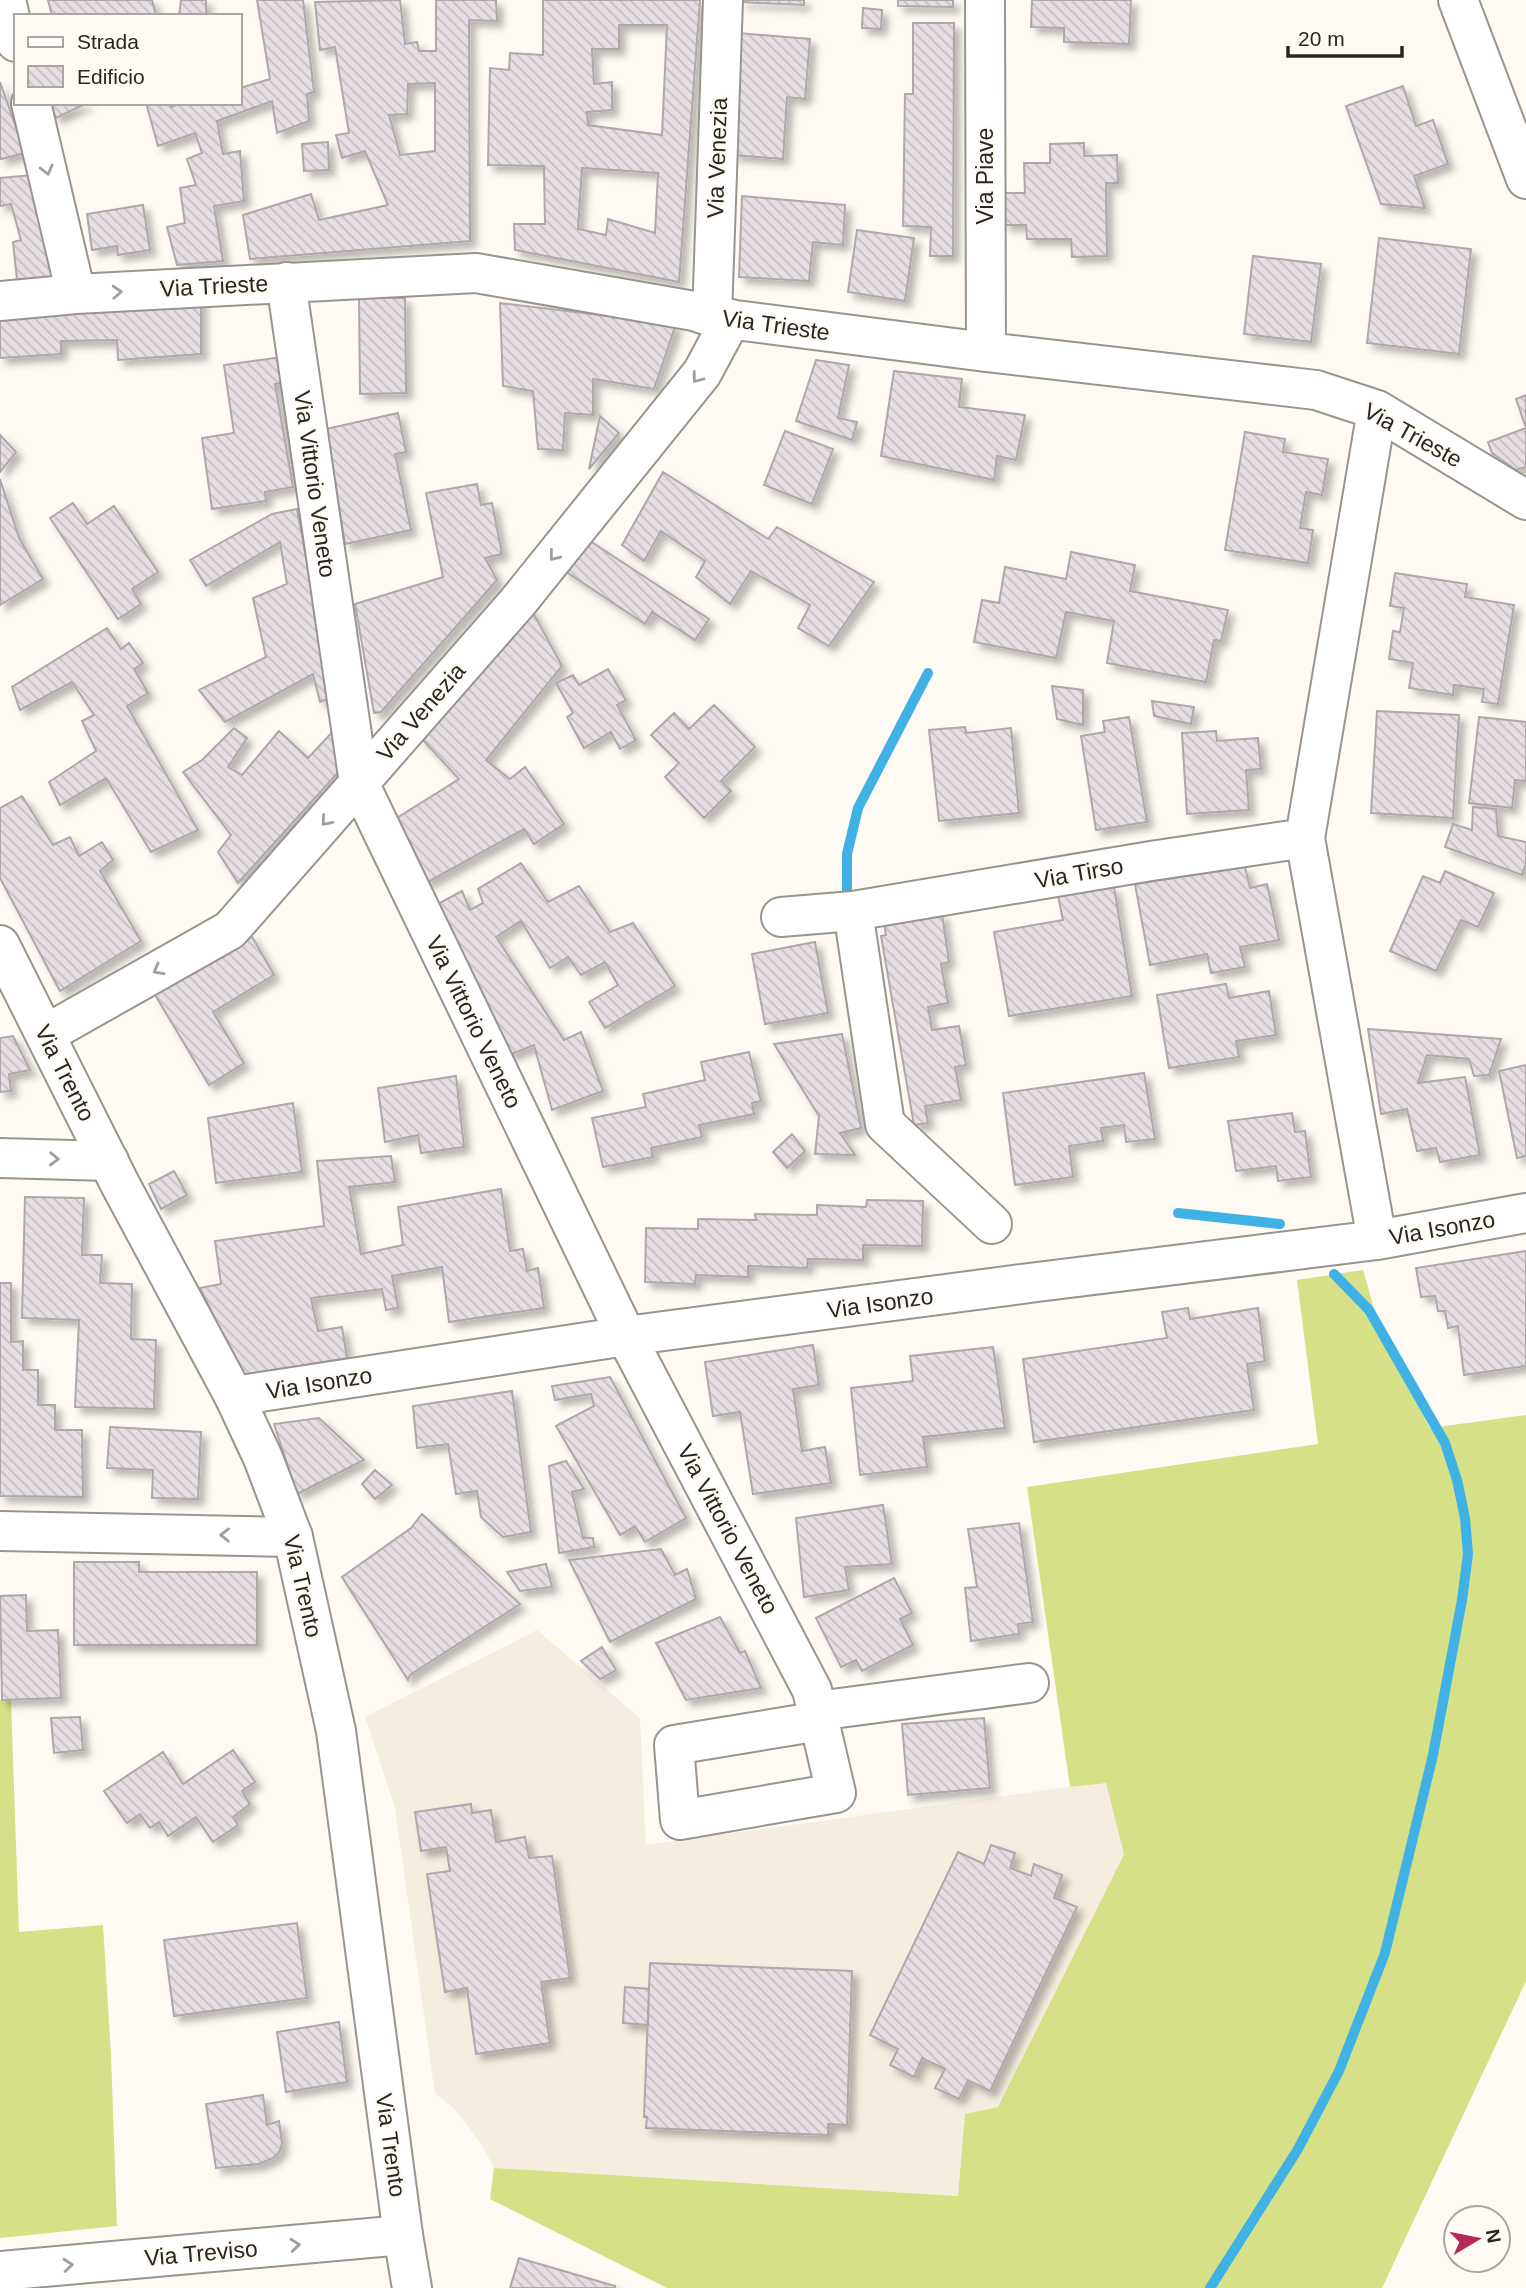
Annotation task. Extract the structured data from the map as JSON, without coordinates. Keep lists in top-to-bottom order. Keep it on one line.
{"streets":{"street":["Via Venezia","Via Piave","Via Trieste","Via Vittorio Veneto","Via Tirso","Via Trento","Via Isonzo","Via Treviso"]},"crossings":[["Via Venezia","Via Trieste"],["Via Venezia","Via Vittorio Veneto"],["Via Venezia","Via Trento"],["Via Piave","Via Trieste"],["Via Trieste","Via Vittorio Veneto"],["Via Vittorio Veneto","Via Isonzo"],["Via Trento","Via Isonzo"],["Via Trento","Via Treviso"]],"one_way":["Via Venezia","Via Treviso"],"legend":["Strada","Edificio"],"scale_bar":"20 m","north":"right"}
